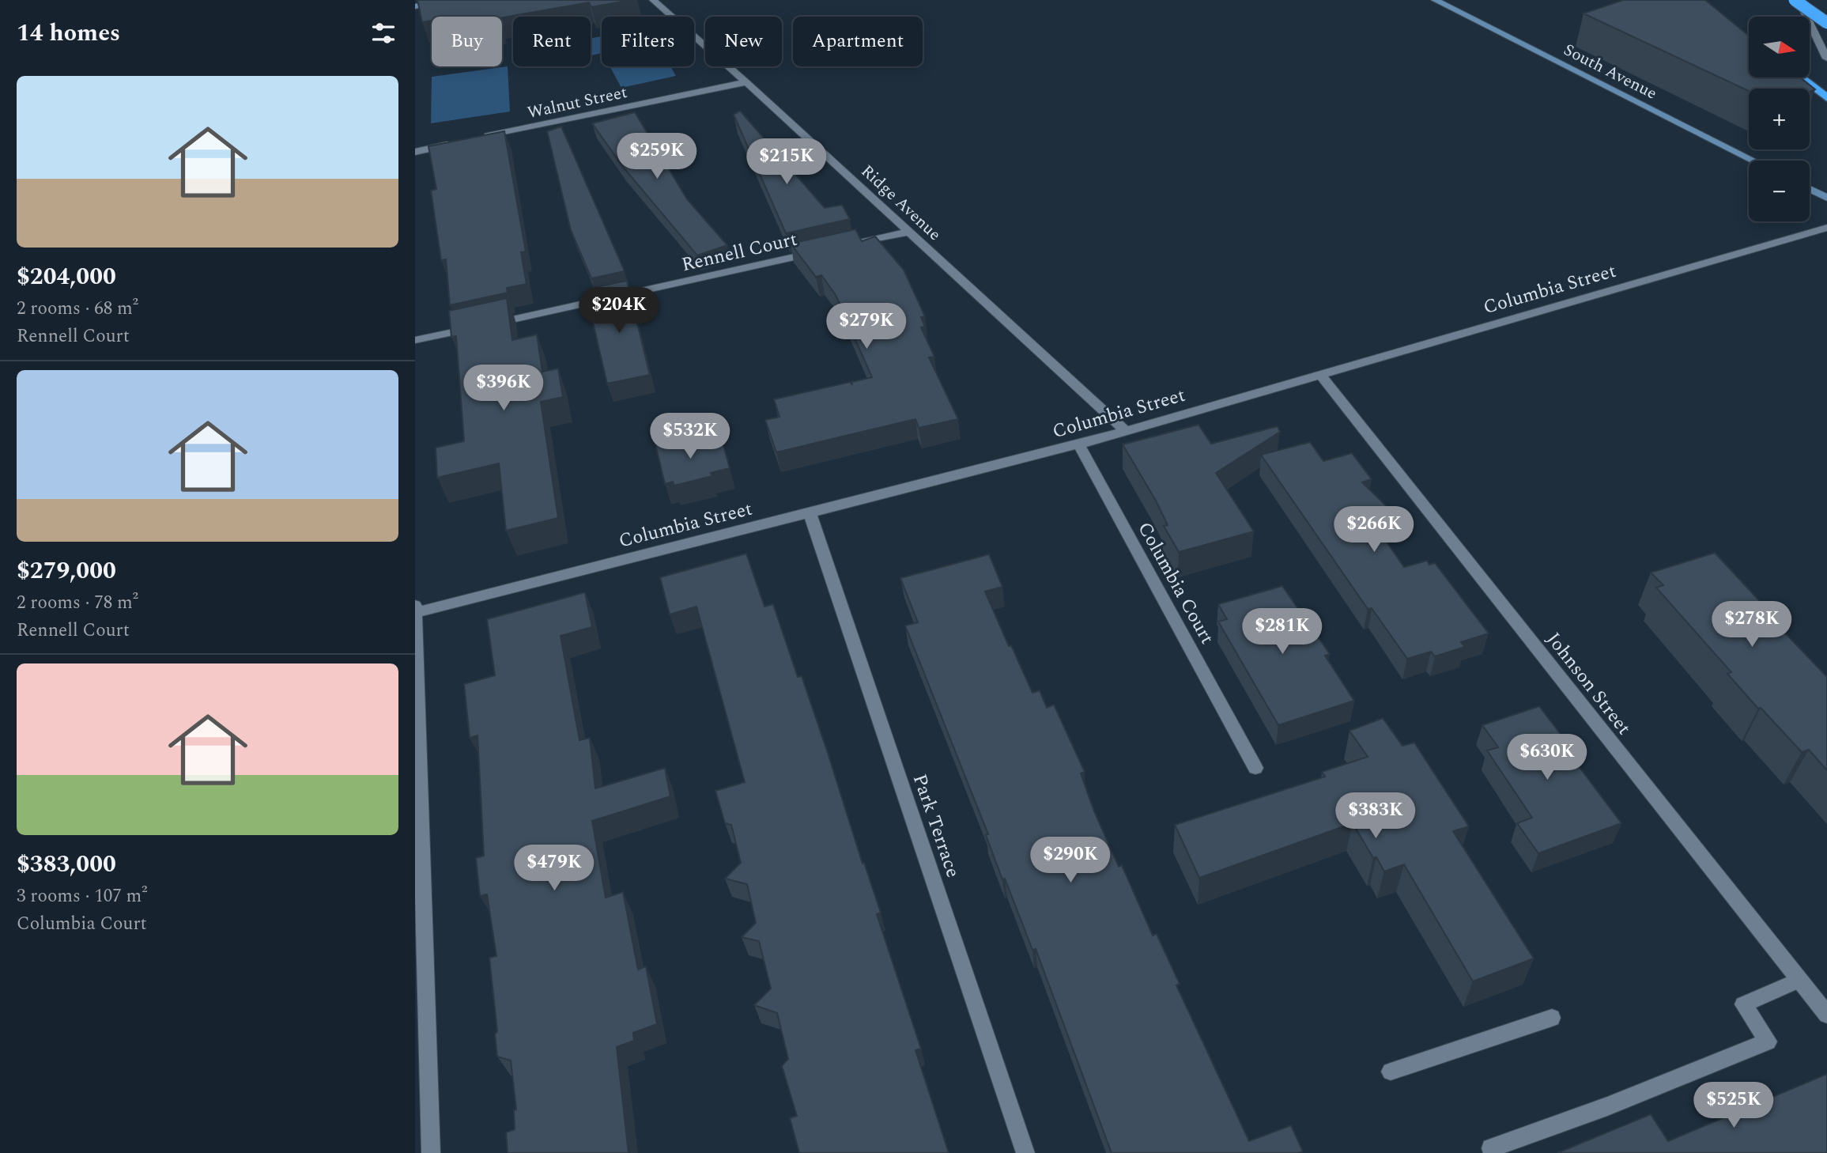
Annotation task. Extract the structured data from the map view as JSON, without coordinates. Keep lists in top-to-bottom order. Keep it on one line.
{"streets":{"street":["South Avenue","Walnut Street","Ridge Avenue","Rennell Court","Columbia Street","Columbia Court","Johnson Street","Park Terrace"]},"crossings":[["Walnut Street","Ridge Avenue"],["Ridge Avenue","Columbia Street"],["Columbia Street","Columbia Court"],["Columbia Street","Johnson Street"],["Columbia Street","Park Terrace"]],"north":"right","page":{"heading":"14 homes","map_buttons":["+","−"],"chip":["Buy","Rent","Filters","New","Apartment"],"list":[{"name":"$204,000","note":"2 rooms · 68 m² · Rennell Court"},{"name":"$279,000","note":"2 rooms · 78 m² · Rennell Court"},{"name":"$383,000","note":"3 rooms · 107 m² · Columbia Court"}],"price":["$259K","$215K","$204K","$279K","$396K","$532K","$266K","$278K","$281K","$630K","$383K","$290K","$479K","$525K"]}}
